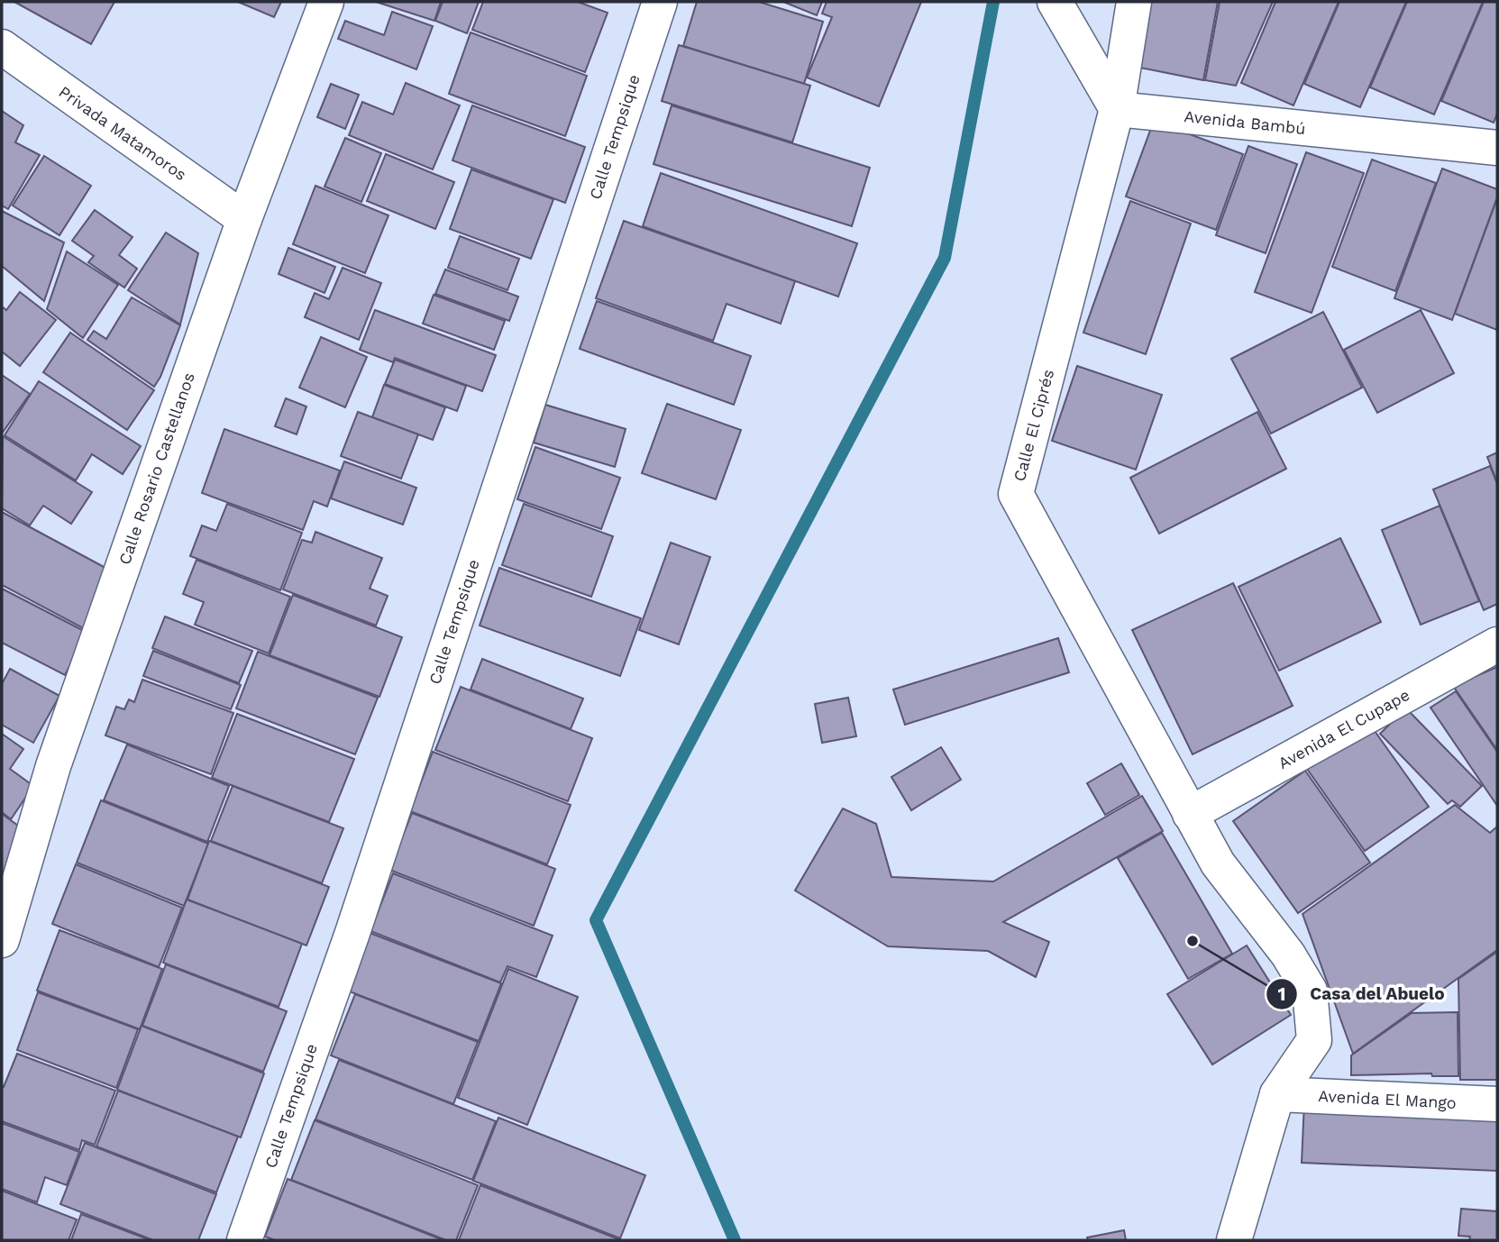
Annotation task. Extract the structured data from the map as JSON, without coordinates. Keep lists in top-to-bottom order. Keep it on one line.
{"streets":{"street":["Avenida Bambú","Privada Matamoros","Calle Tempsique","Calle El Ciprés","Calle Rosario Castellanos","Avenida El Cupape","Avenida El Mango"]},"crossings":[["Avenida Bambú","Calle El Ciprés"],["Privada Matamoros","Calle Rosario Castellanos"],["Calle El Ciprés","Avenida El Cupape"],["Calle El Ciprés","Avenida El Mango"]],"places":["Casa del Abuelo"]}
